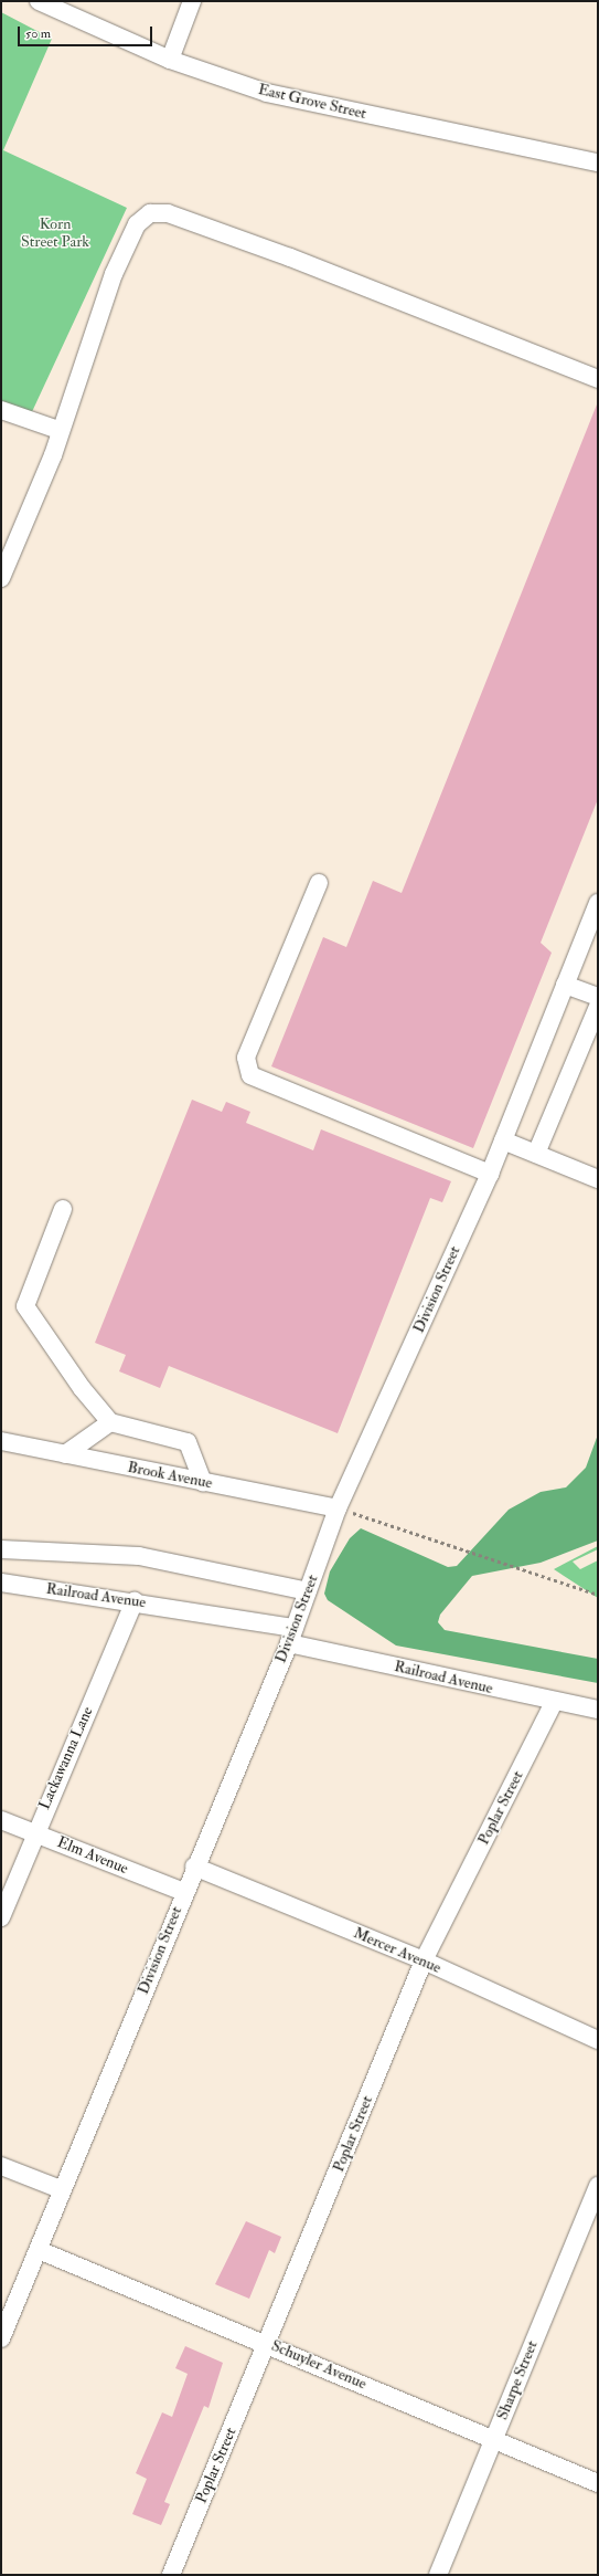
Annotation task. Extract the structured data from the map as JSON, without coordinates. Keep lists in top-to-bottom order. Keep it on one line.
{"streets":{"street":["East Grove Street","Division Street","Brook Avenue","Railroad Avenue","Lackawanna Lane","Poplar Street","Elm Avenue","Mercer Avenue","Schuyler Avenue","Sharpe Street"]},"crossings":[["Division Street","Brook Avenue"],["Division Street","Railroad Avenue"],["Division Street","Elm Avenue"],["Division Street","Mercer Avenue"],["Division Street","Schuyler Avenue"],["Railroad Avenue","Lackawanna Lane"],["Railroad Avenue","Poplar Street"],["Lackawanna Lane","Elm Avenue"],["Poplar Street","Mercer Avenue"],["Poplar Street","Schuyler Avenue"],["Schuyler Avenue","Sharpe Street"]],"parks":["Korn Street Park"],"scale_bar":"50 m"}
